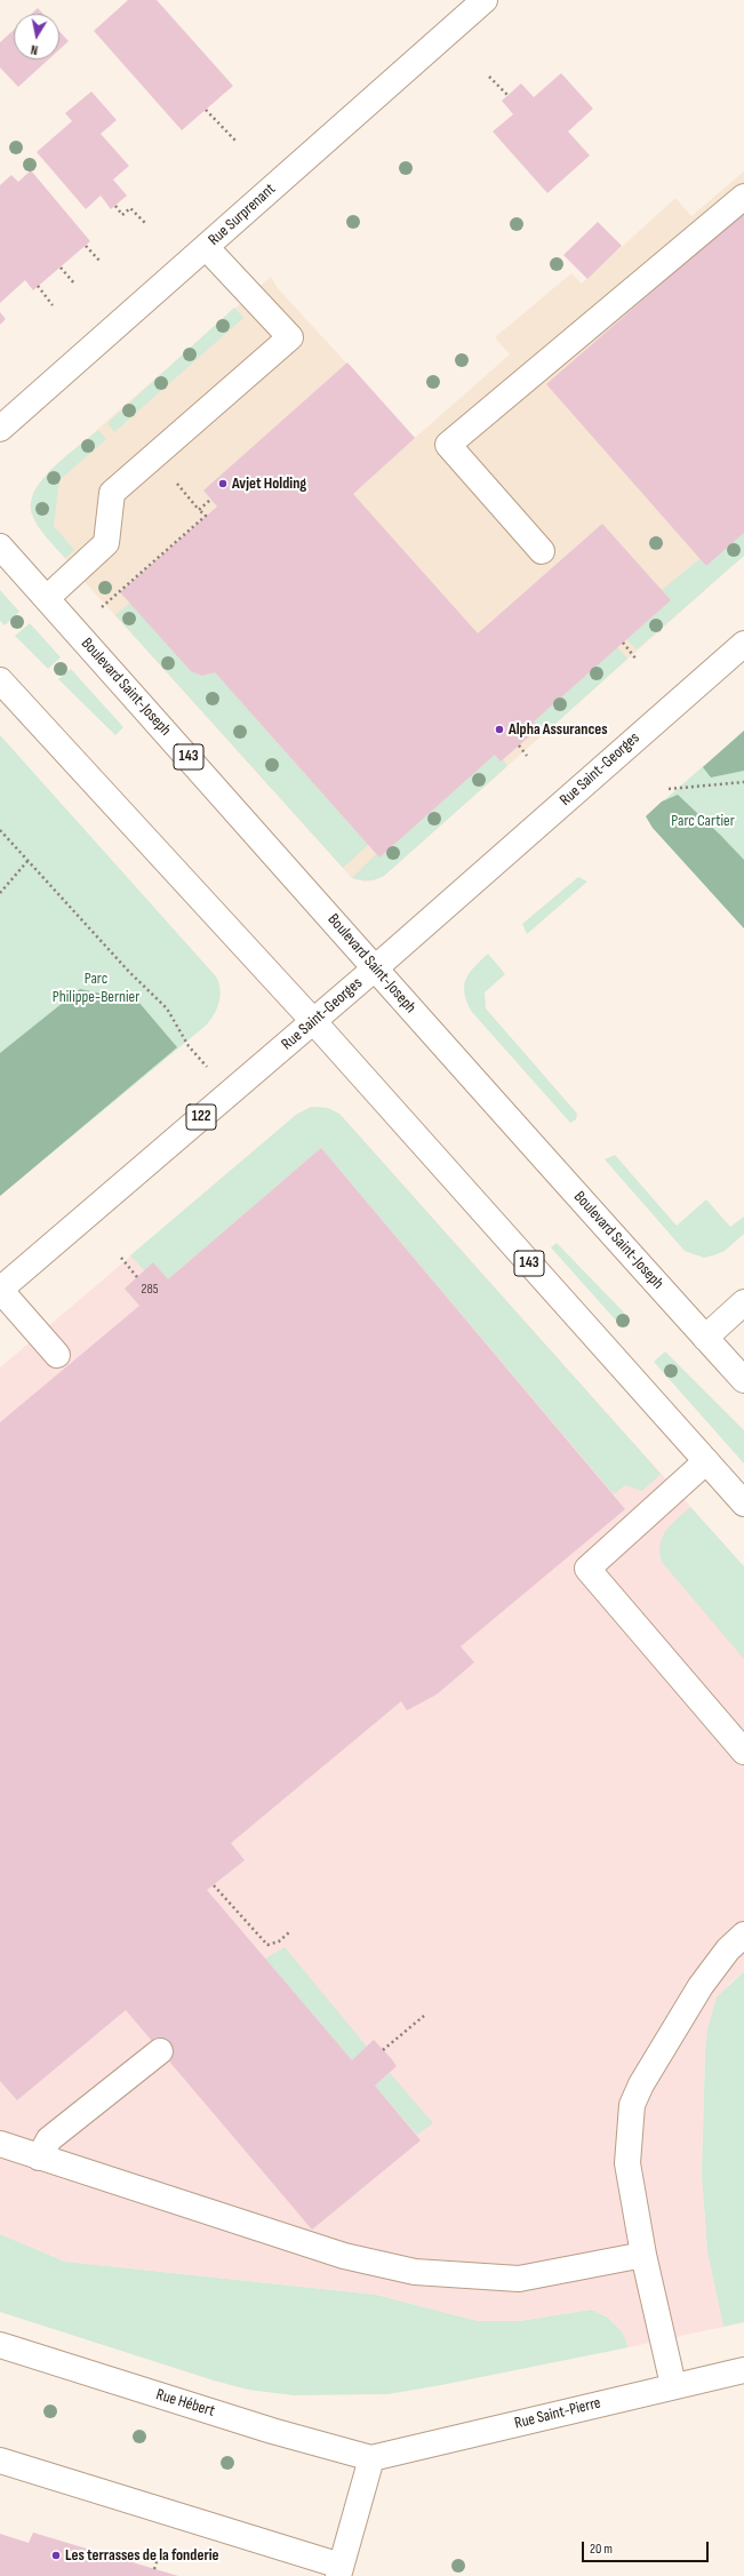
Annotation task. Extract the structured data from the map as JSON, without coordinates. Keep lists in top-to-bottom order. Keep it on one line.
{"streets":{"main road":["Rue Surprenant","Boulevard Saint-Joseph","143","Rue Saint-Georges","122","Rue Hébert","Rue Saint-Pierre"]},"crossings":[["Boulevard Saint-Joseph","Rue Saint-Georges"],["143","Rue Saint-Georges"],["Rue Hébert","Rue Saint-Pierre"]],"parks":["Parc Cartier","Parc Philippe-Bernier"],"places":["Avjet Holding","Alpha Assurances","Les terrasses de la fonderie"],"house_numbers":["285"],"scale_bar":"20 m","north":"bottom"}
